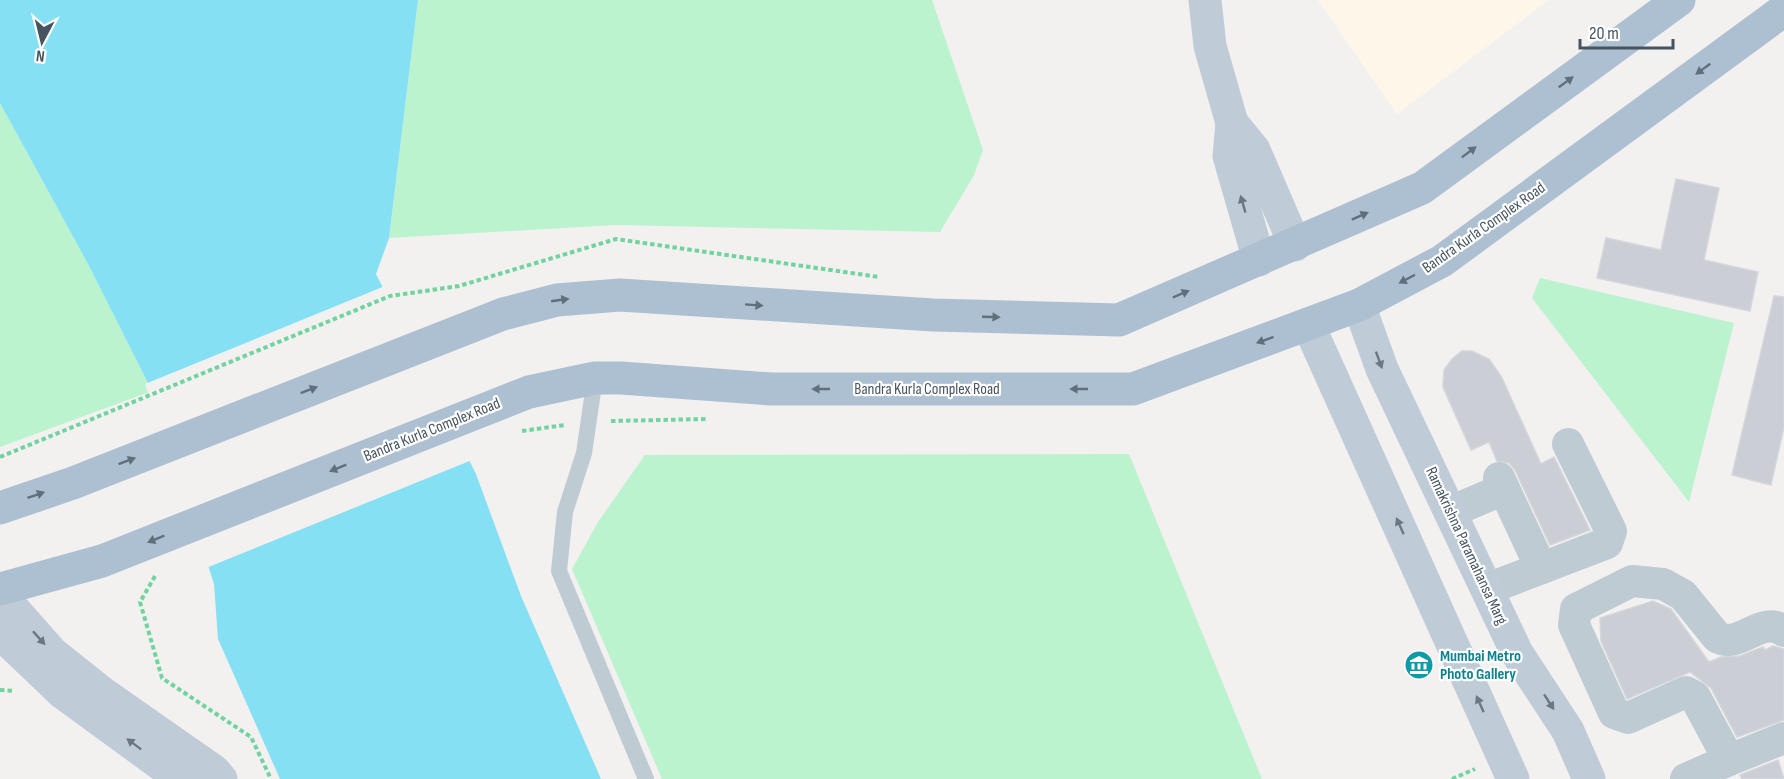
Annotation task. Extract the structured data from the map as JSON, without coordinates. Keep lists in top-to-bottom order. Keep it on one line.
{"streets":{"main road":["Bandra Kurla Complex Road"],"street":["Ramakrishna Paramahansa Marg"]},"crossings":[["Bandra Kurla Complex Road","Ramakrishna Paramahansa Marg"]],"places":{"museum":["Mumbai Metro Photo Gallery"]},"scale_bar":"20 m","north":"bottom"}
